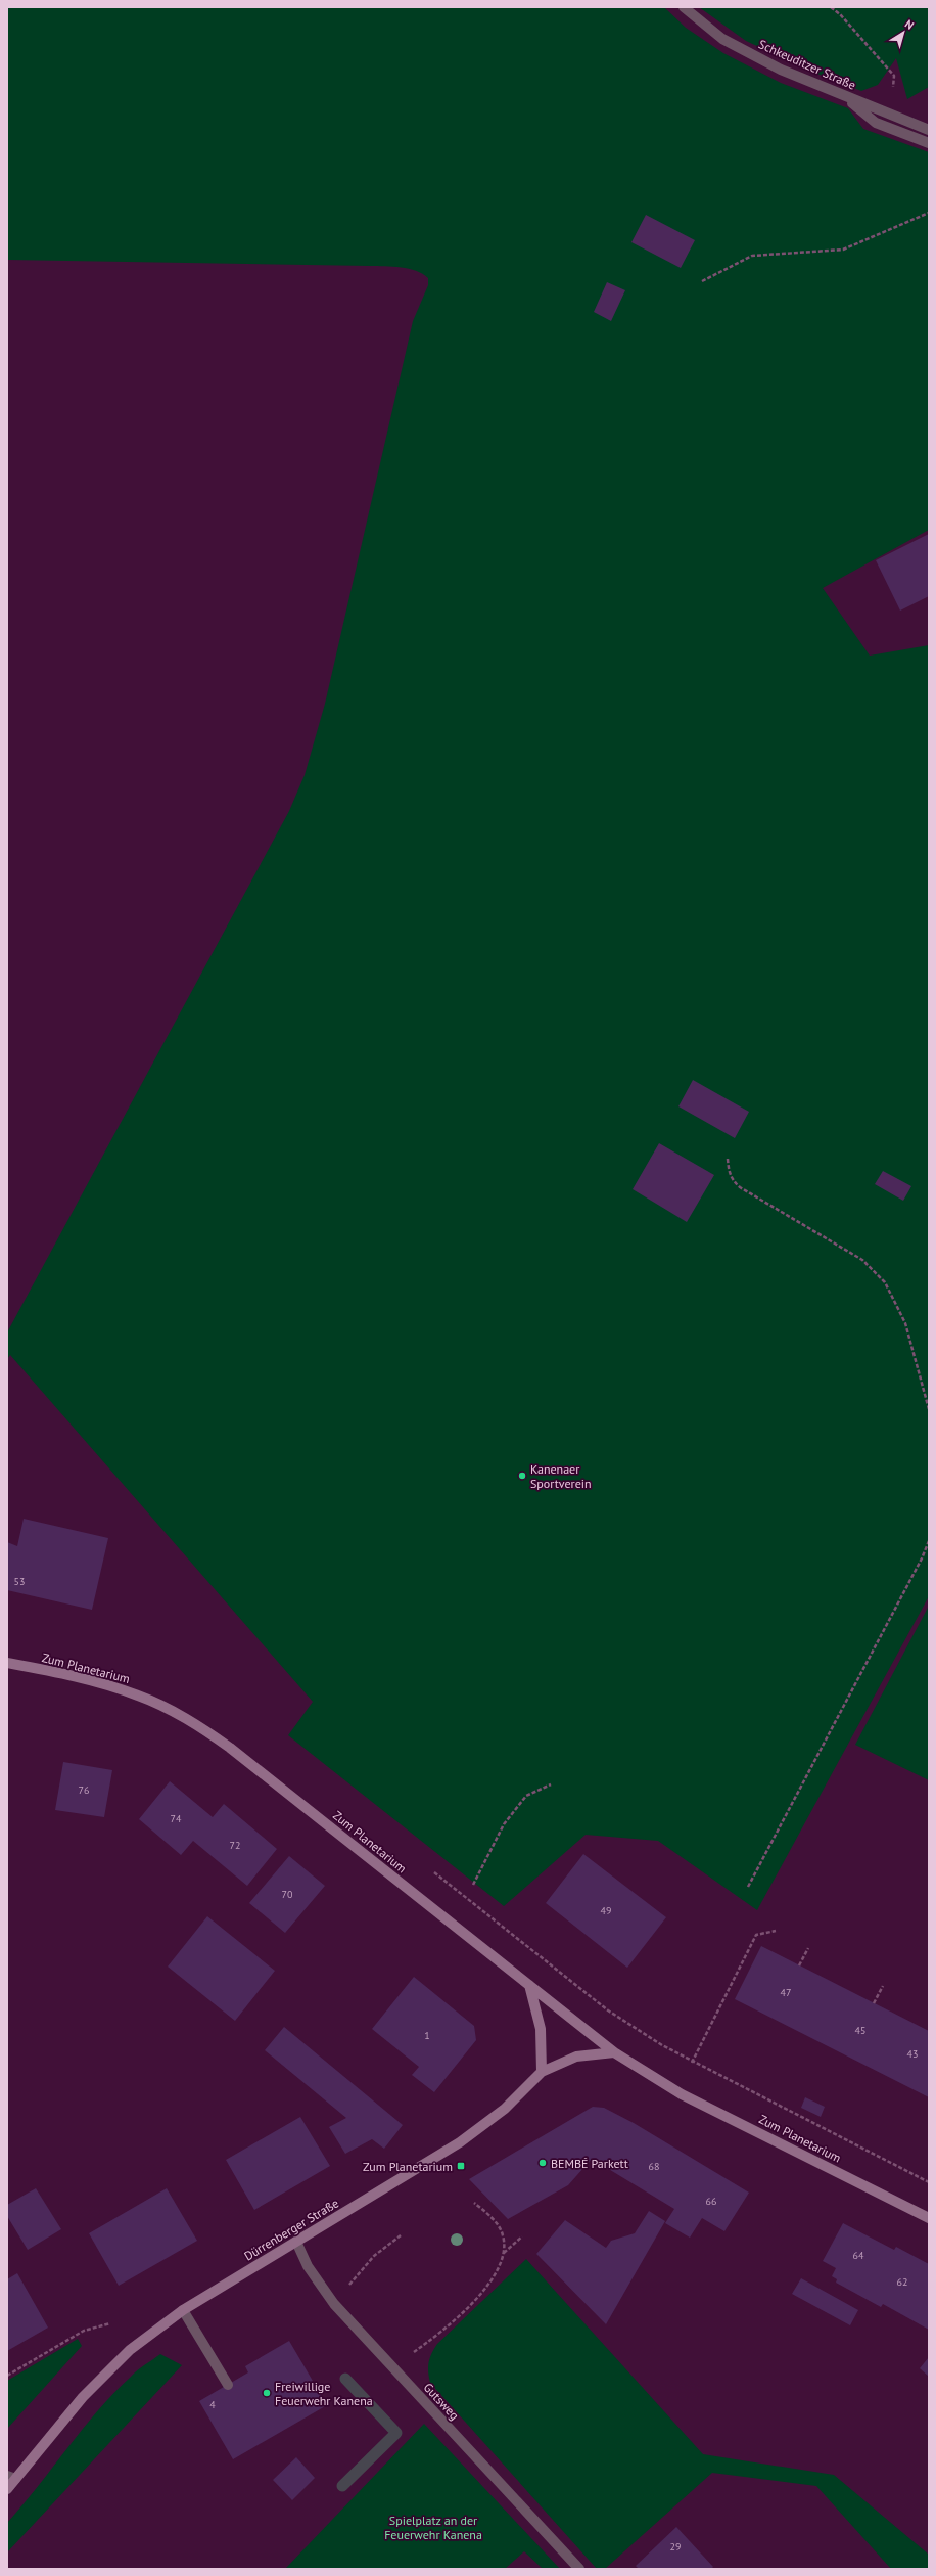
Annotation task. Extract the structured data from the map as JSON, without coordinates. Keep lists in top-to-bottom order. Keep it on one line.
{"streets":{"street":["Schkeuditzer Straße","Zum Planetarium","Dürrenberger Straße","Gutsweg"]},"crossings":[["Zum Planetarium","Dürrenberger Straße"],["Dürrenberger Straße","Gutsweg"]],"parks":["Spielplatz an der Feuerwehr Kanena"],"places":{"other":["Kanenaer Sportverein","BEMBÉ Parkett","Freiwillige Feuerwehr Kanena"],"transit":["Zum Planetarium"]},"house_numbers":["53","76","74","72","70","49","47","45","1","43","68","66","64","62","4","29"],"north":"top right"}
